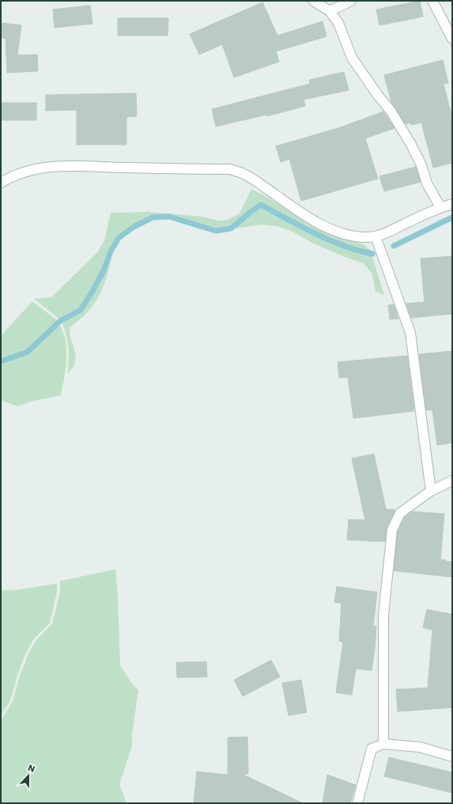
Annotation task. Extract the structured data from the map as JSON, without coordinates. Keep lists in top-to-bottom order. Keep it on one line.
{"north":"top"}
